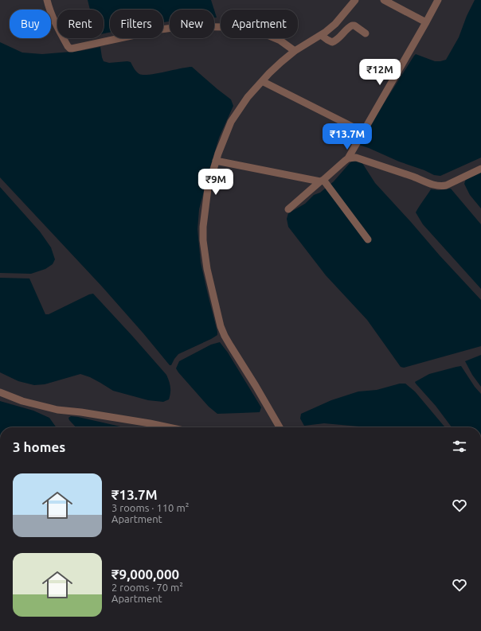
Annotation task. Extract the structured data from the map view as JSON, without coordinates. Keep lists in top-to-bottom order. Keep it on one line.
{"page":{"chip":["Buy","Rent","Filters","New","Apartment"],"price":["₹12M","₹13.7M","₹9M"],"heading":"3 homes","list":[{"name":"₹13.7M","note":"3 rooms · 110 m² · Apartment"},{"name":"₹9,000,000","note":"2 rooms · 70 m² · Apartment"}]}}
